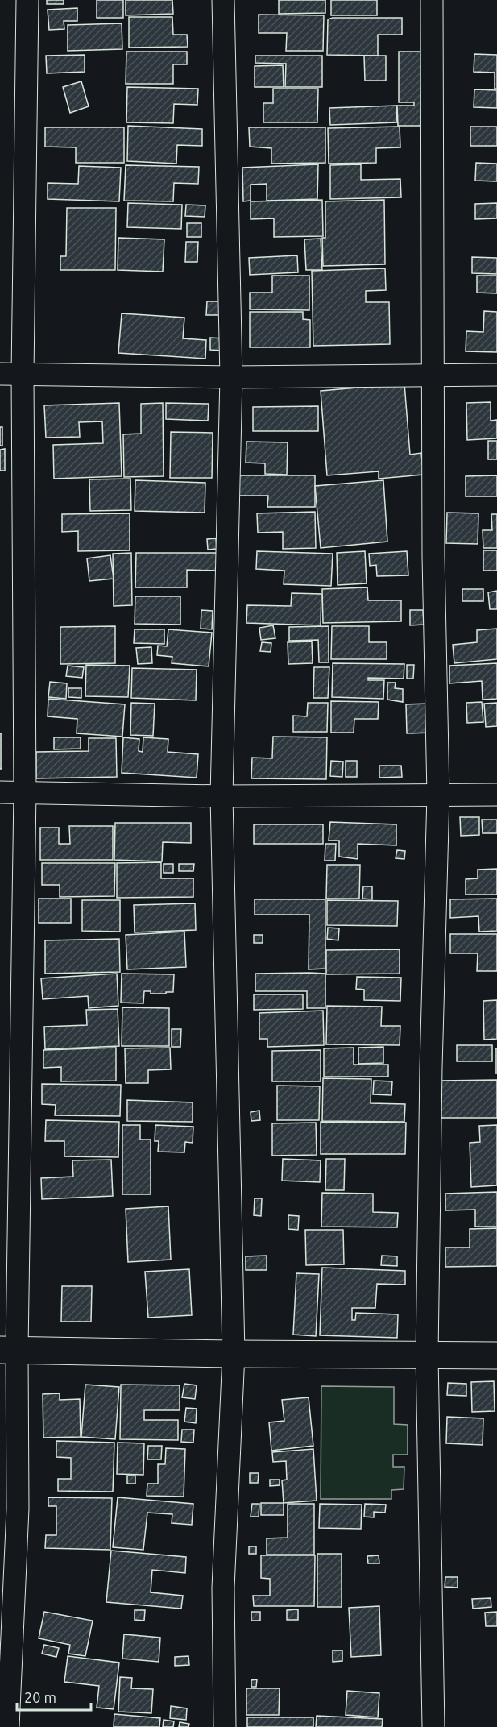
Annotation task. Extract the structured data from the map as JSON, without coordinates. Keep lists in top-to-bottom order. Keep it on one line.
{"scale_bar":"20 m"}
